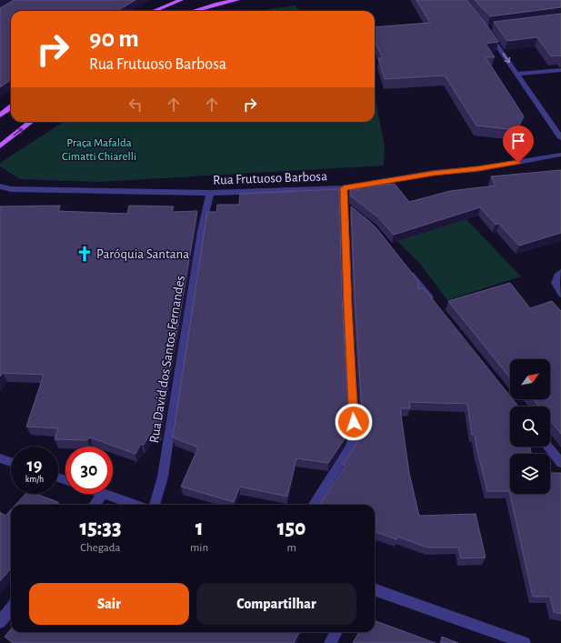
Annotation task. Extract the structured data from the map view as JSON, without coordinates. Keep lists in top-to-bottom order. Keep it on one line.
{"streets":{"street":["Rua Frutuoso Barbosa","Rua David dos Santos Fernandes"]},"crossings":[["Rua Frutuoso Barbosa","Rua David dos Santos Fernandes"]],"parks":["Praça Mafalda Cimatti Chiarelli"],"places":{"church":["Paróquia Santana"]},"north":"top right","page":{"turn":["90 m","Rua Frutuoso Barbosa"],"speed":"19 km/h","limit":"30","eta":["15:33","Chegada","1","min","150","m"],"buttons":["Sair","Compartilhar"]}}
